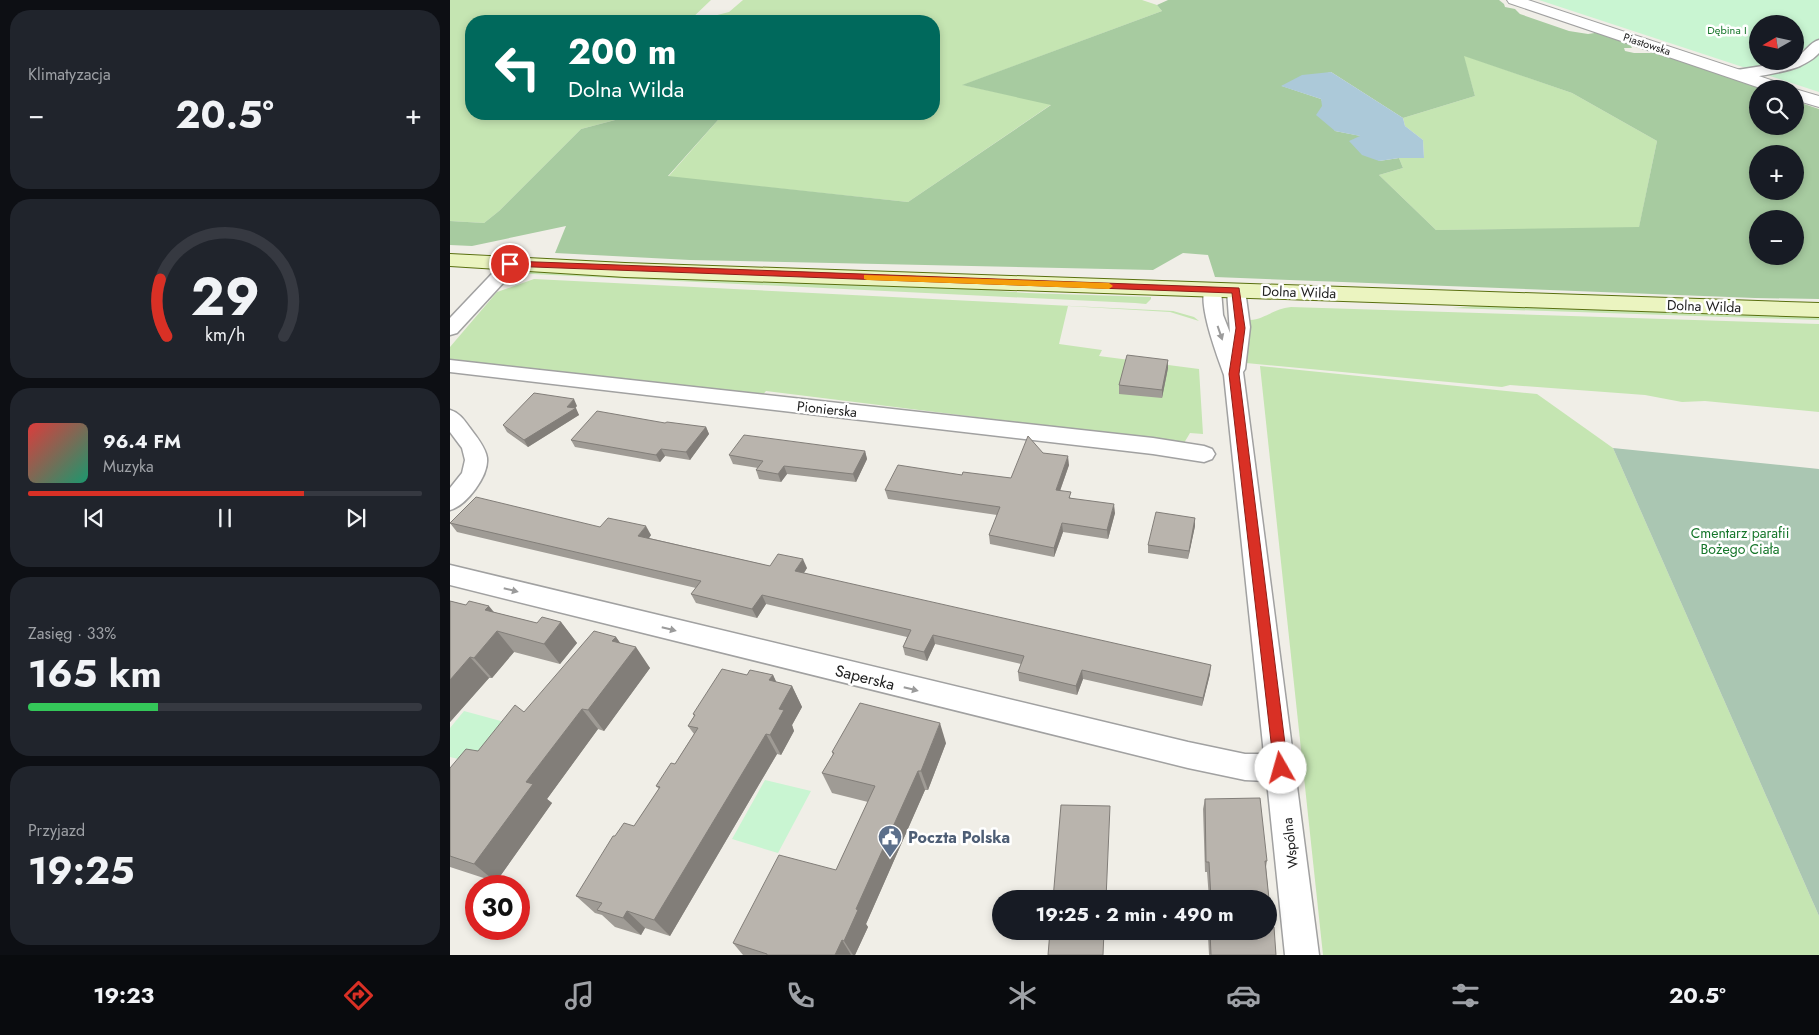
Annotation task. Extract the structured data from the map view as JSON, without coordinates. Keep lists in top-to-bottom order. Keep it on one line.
{"streets":{"main road":["Dolna Wilda"],"street":["Piastowska","Pionierska","Saperska","Wspólna"]},"crossings":[["Dolna Wilda","Wspólna"],["Saperska","Wspólna"]],"one_way":["Saperska"],"parks":["Dębina I","Cmentarz parafii Bożego Ciała"],"places":{"public building":["Poczta Polska"]},"north":"left","page":{"tile":["Klimatyzacja",["Zasięg · 33%","165 km"],["Przyjazd","19:25"]],"map_buttons":["+","−"],"turn":["200 m","Dolna Wilda"],"heat":["−","20.5°","+"],"song":["96.4 FM","Muzyka"],"limit":"30","trip":"19:25 · 2 min · 490 m","tabs":["19:23","20.5°"],"gauge":["29","km/h"]}}
